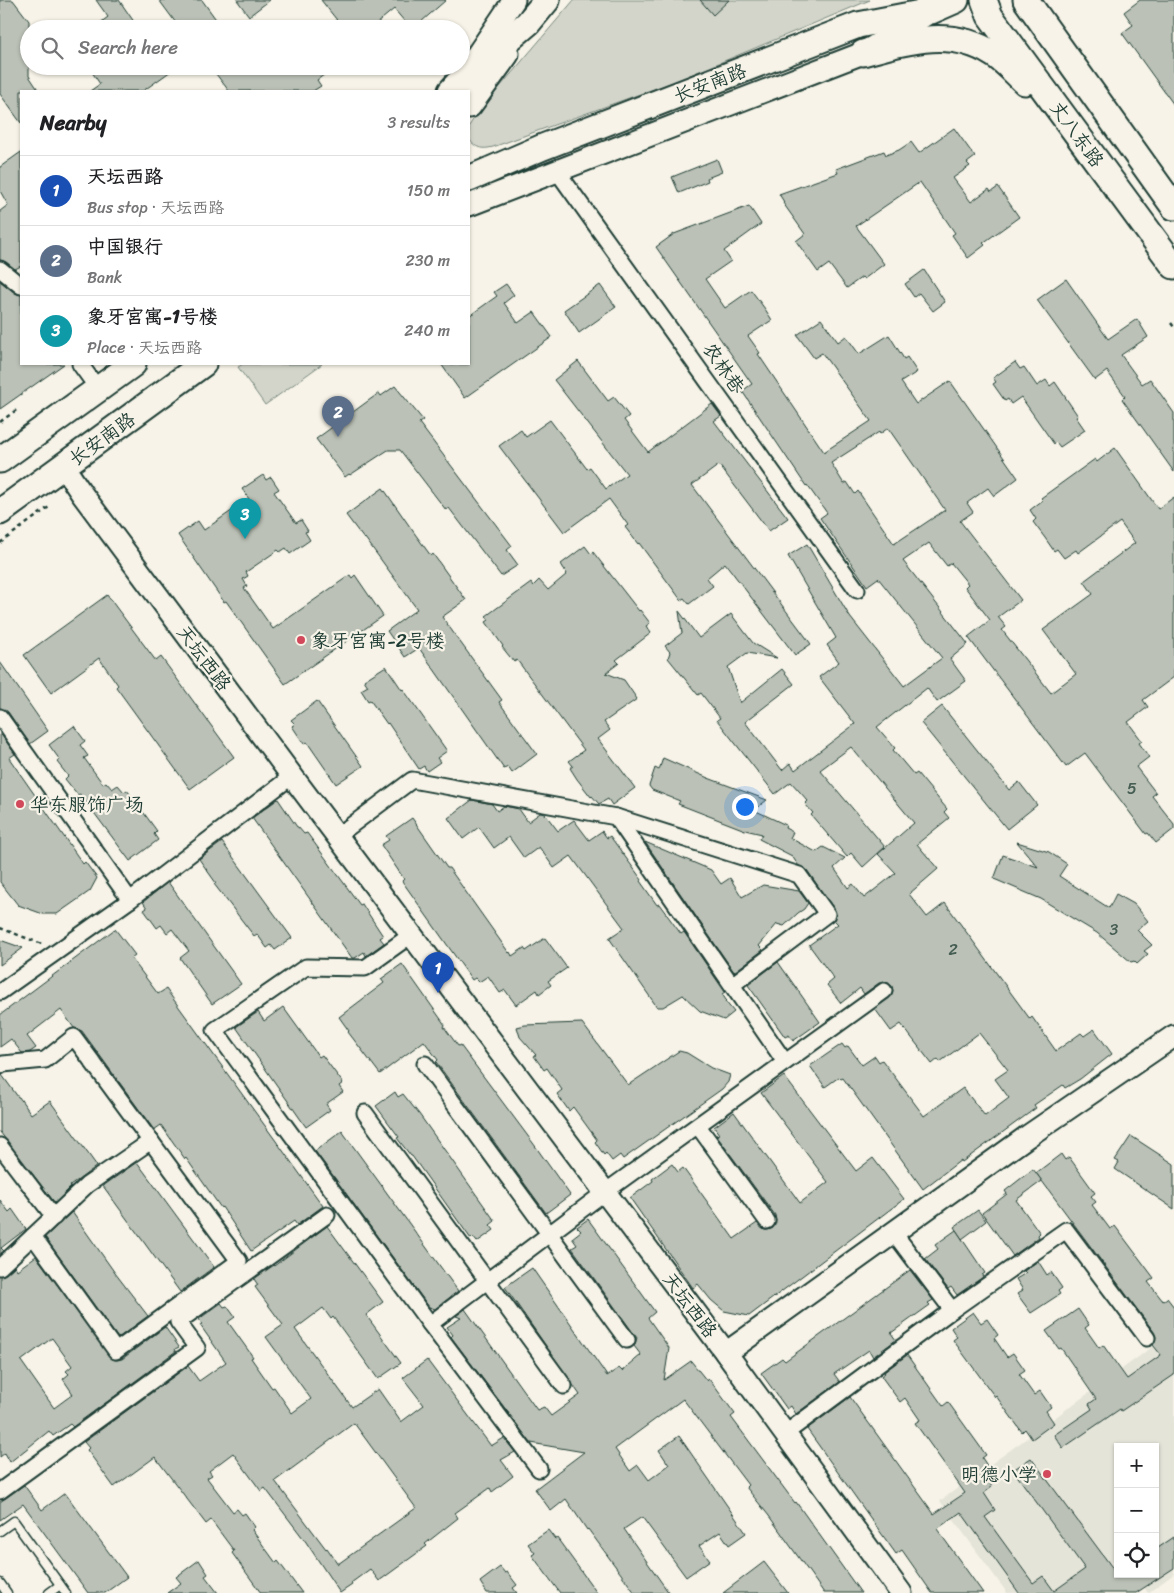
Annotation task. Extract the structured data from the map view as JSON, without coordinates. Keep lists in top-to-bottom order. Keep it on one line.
{"streets":{"main road":["长安南路","丈八东路"],"street":["农林巷","天坛西路"]},"crossings":[["长安南路","天坛西路"]],"places":["象牙宫寓-2号楼","华东服饰广场","明德小学"],"house_numbers":["5","3","2"],"page":{"search":"Search here","heading":["Nearby","3 results"],"list":[{"mark":"1","name":"天坛西路","note":"Bus stop · 天坛西路","value":"150 m"},{"mark":"2","name":"中国银行","note":"Bank","value":"230 m"},{"mark":"3","name":"象牙宫寓-1号楼","note":"Place · 天坛西路","value":"240 m"}],"pins":["2","3","1"],"map_buttons":["+","−"]}}
